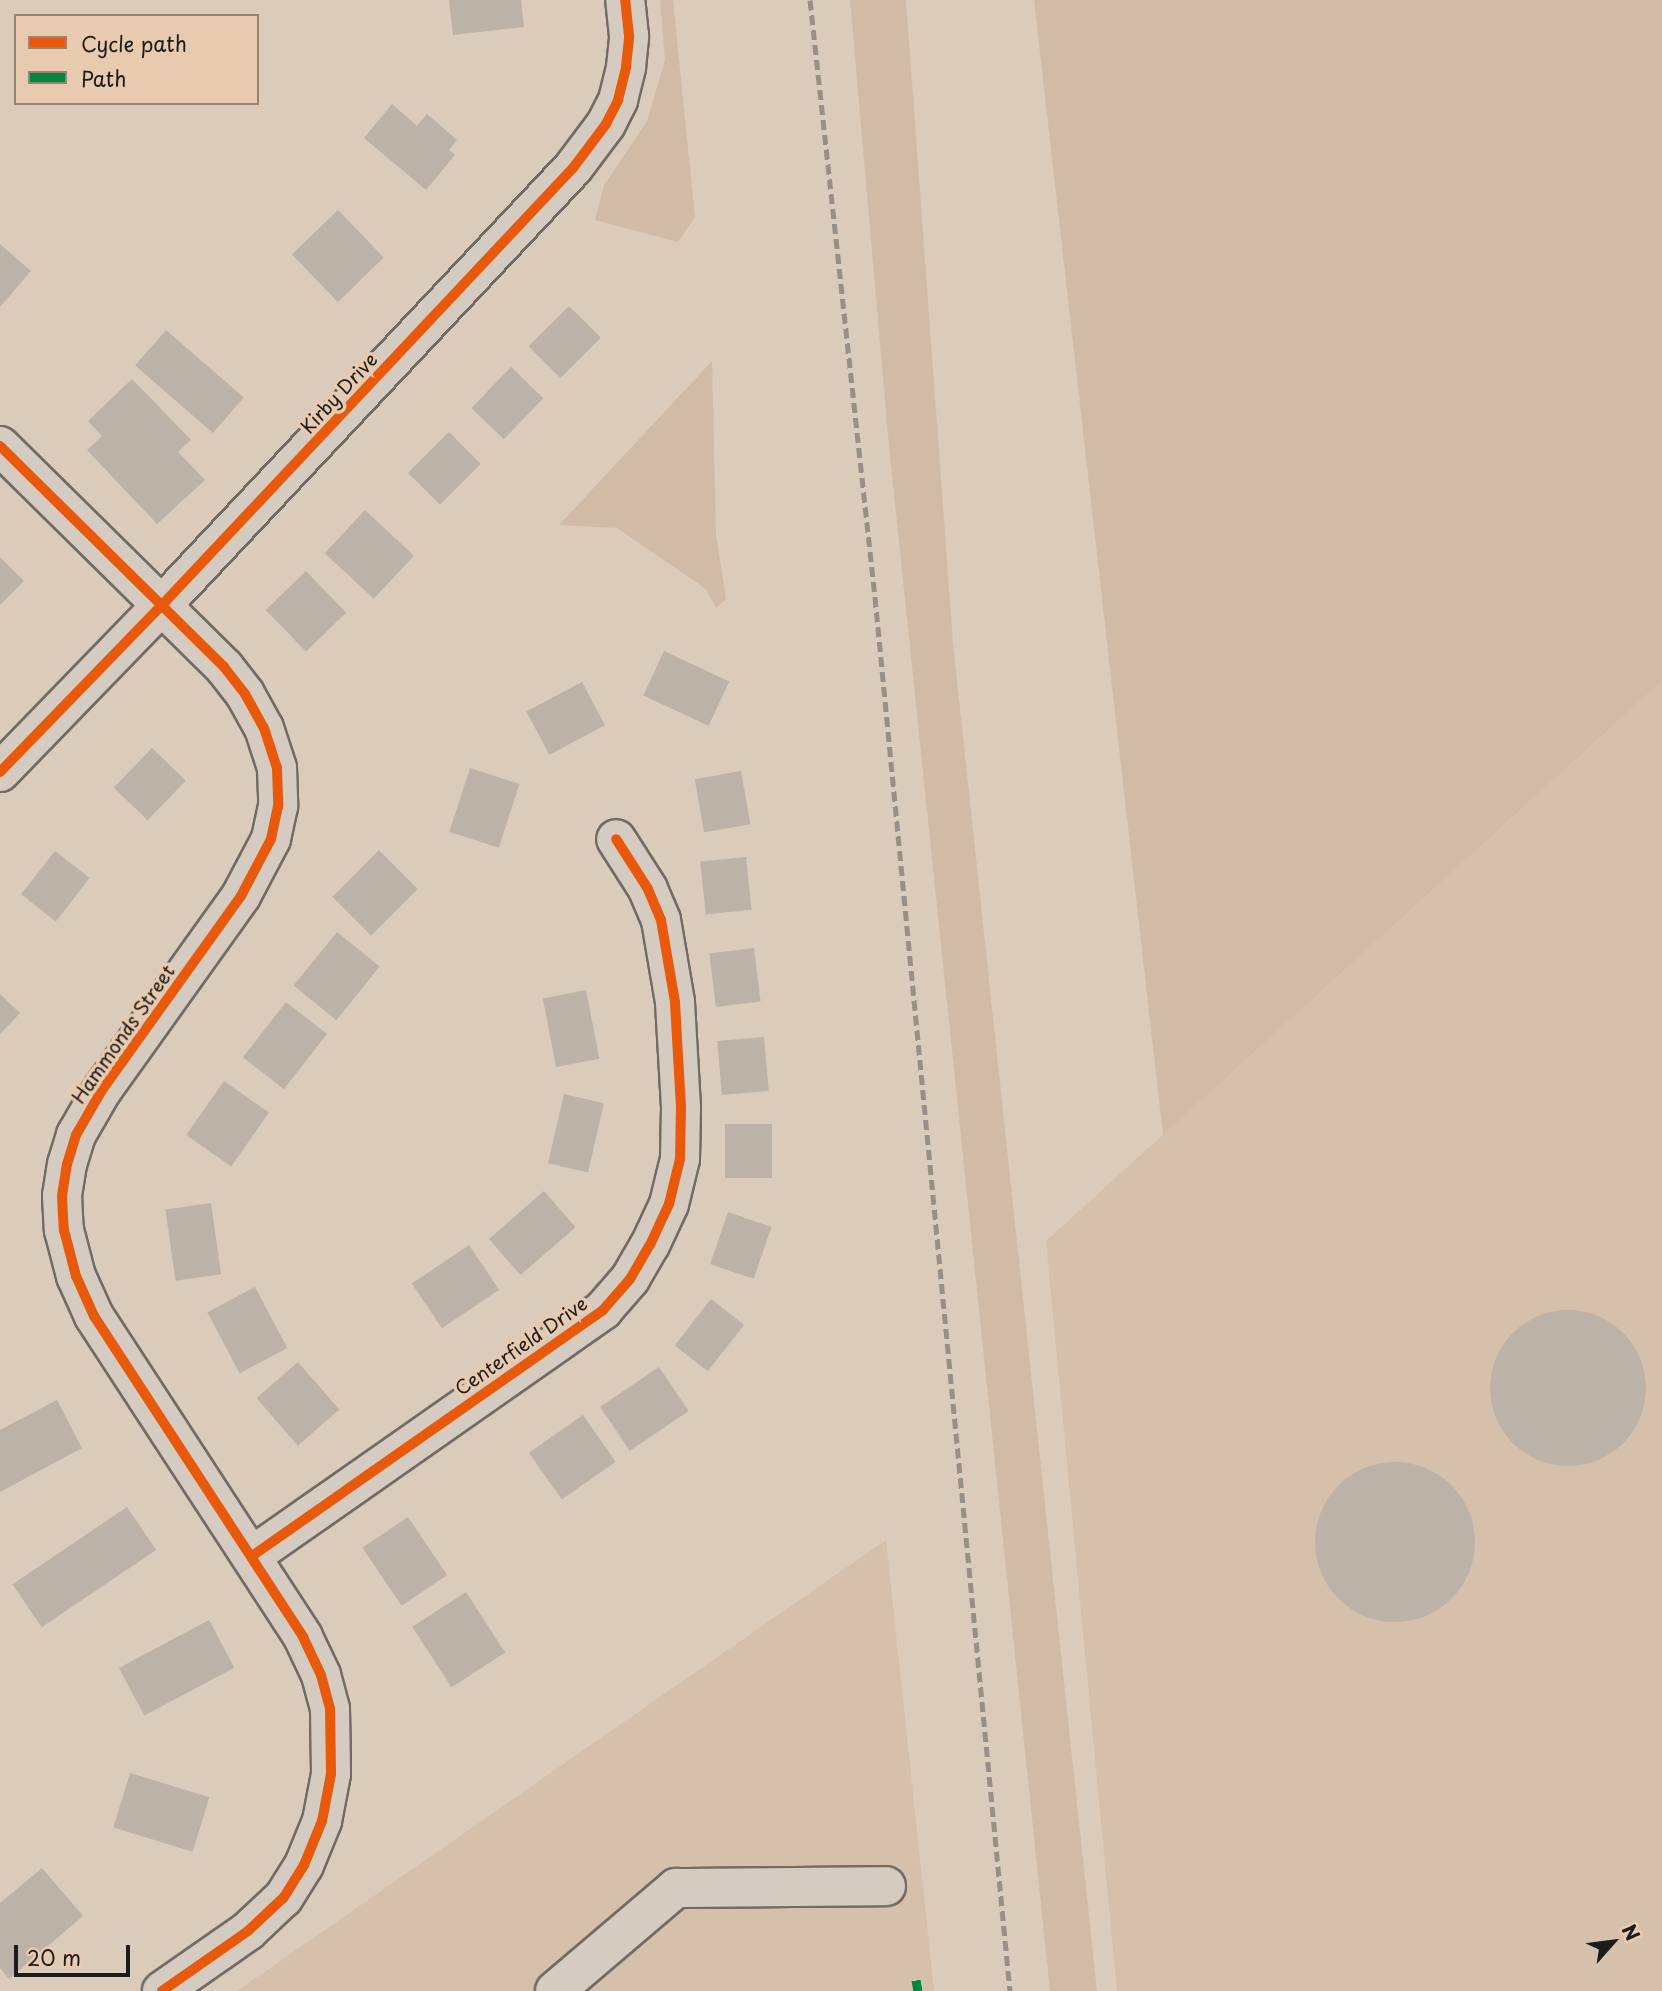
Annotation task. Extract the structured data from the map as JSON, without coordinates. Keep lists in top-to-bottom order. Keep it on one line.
{"streets":{"street":["Kirby Drive","Hammonds Street","Centerfield Drive"]},"crossings":[["Kirby Drive","Hammonds Street"],["Hammonds Street","Centerfield Drive"]],"legend":["Cycle path","Path"],"scale_bar":"20 m","north":"top right"}
